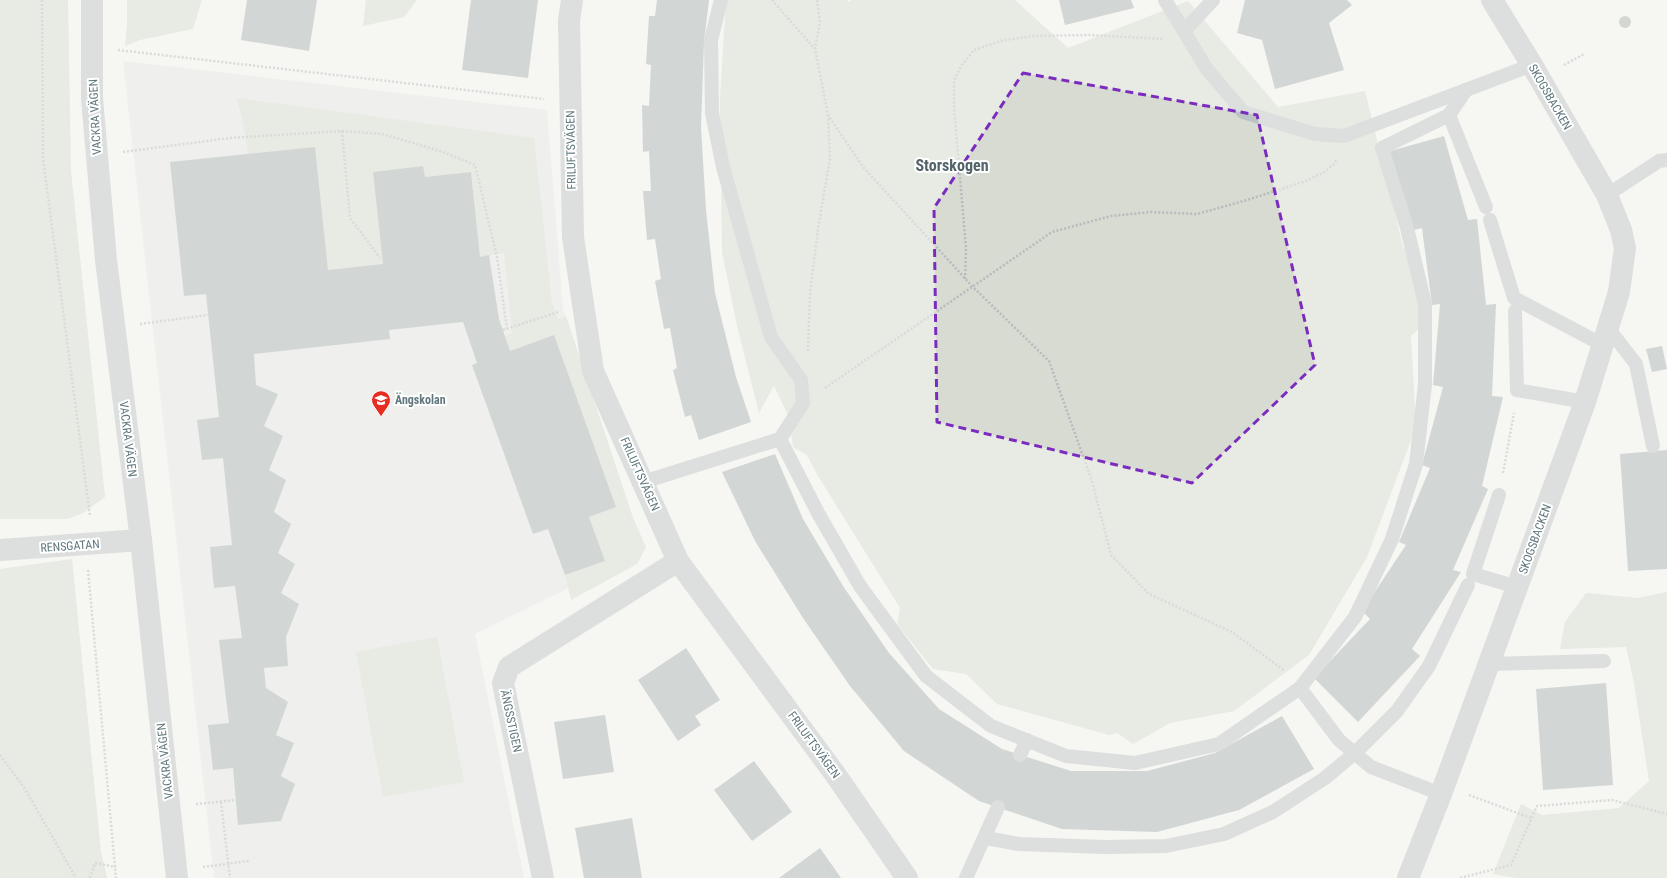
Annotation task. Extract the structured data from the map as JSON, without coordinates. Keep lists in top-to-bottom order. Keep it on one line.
{"streets":{"street":["SKOGSBACKEN","VACKRA VÄGEN","FRILUFTSVÄGEN","RENSGATAN","ÄNGSSTIGEN"]},"crossings":[["VACKRA VÄGEN","RENSGATAN"],["FRILUFTSVÄGEN","ÄNGSSTIGEN"]],"districts":["Storskogen"],"places":{"school or university":["Ängskolan"]}}
